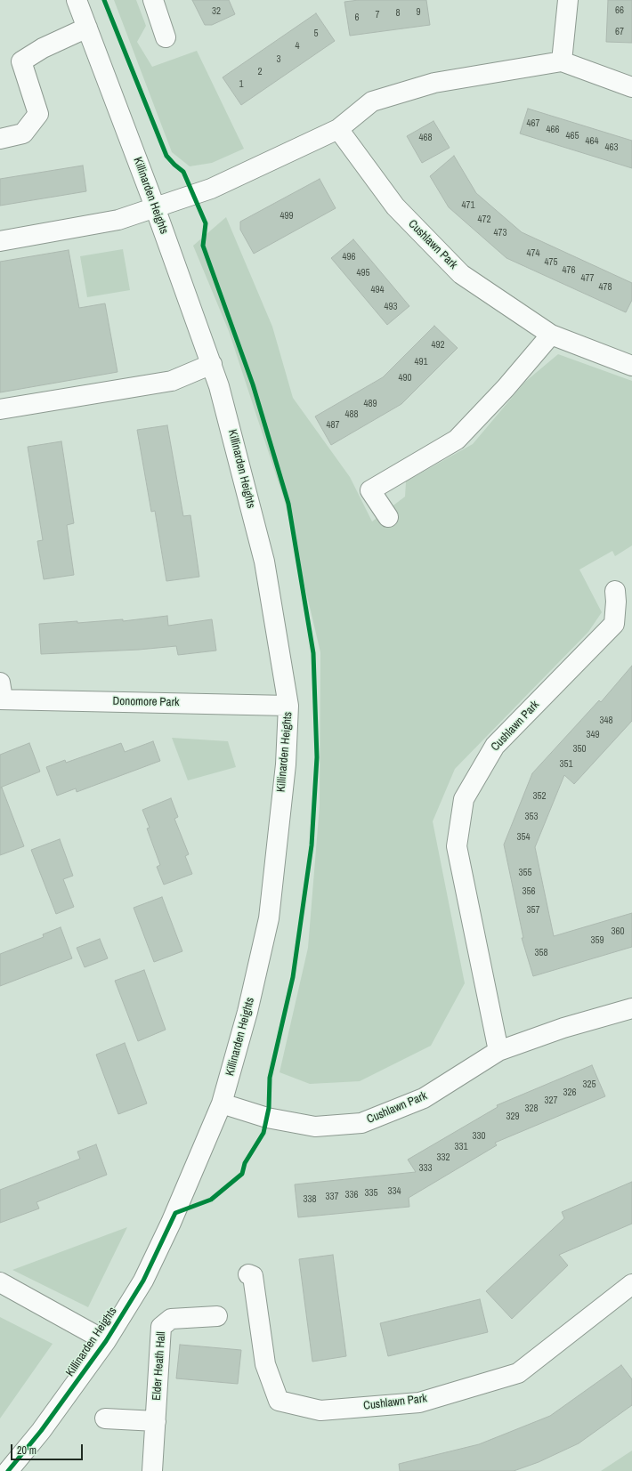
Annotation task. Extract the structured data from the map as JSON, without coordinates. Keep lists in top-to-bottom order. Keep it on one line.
{"streets":{"street":["Killinarden Heights","Cushlawn Park","Donomore Park","Elder Heath Hall"]},"crossings":[["Killinarden Heights","Cushlawn Park"],["Killinarden Heights","Donomore Park"]],"house_numbers":["66","32","9","8","7","6","67","5","4","3","2","1","467","466","465","468","464","463","471","499","472","473","474","496","475","476","495","477","478","494","493","492","491","490","489","488","487","348","349","350","351","352","353","354","355","356","357","360","359","358","325","326","327","328","329","330","331","332","333","334","335","336","337","338"],"scale_bar":"20 m"}
